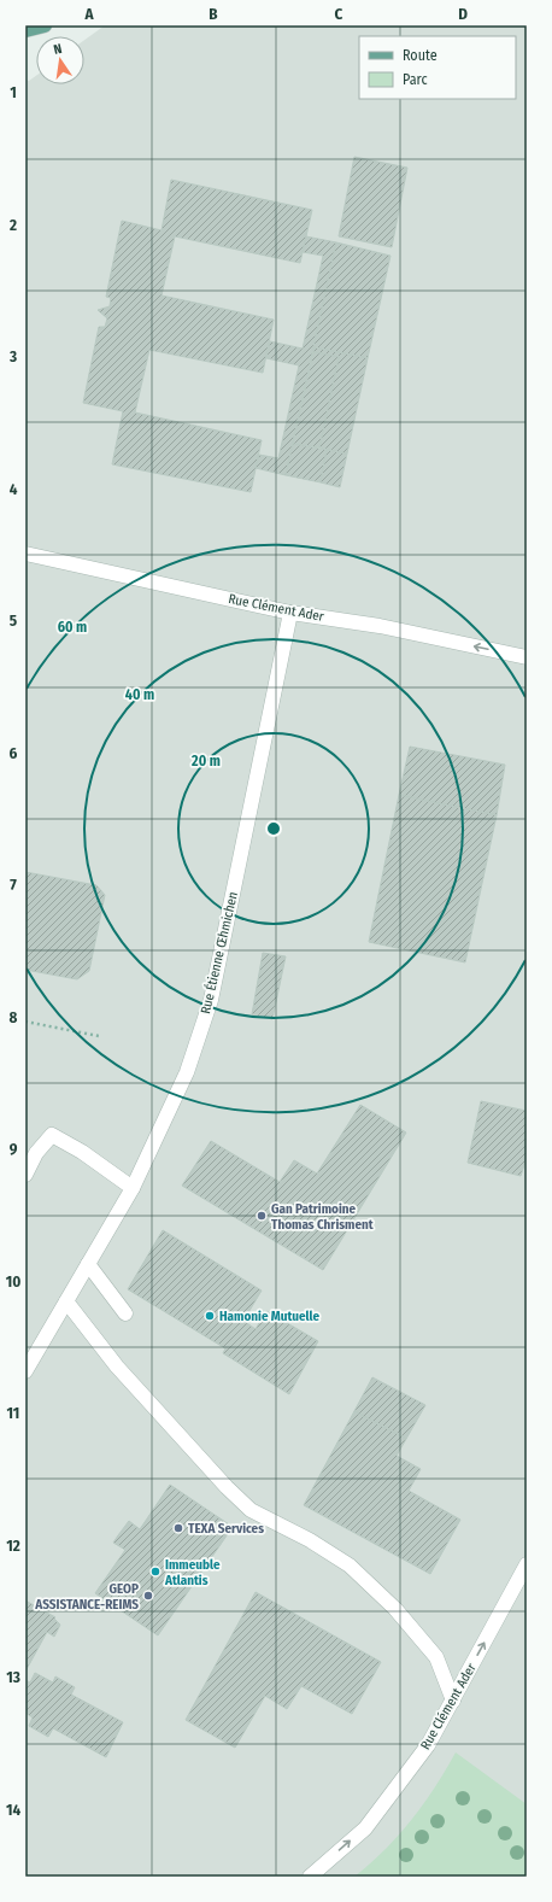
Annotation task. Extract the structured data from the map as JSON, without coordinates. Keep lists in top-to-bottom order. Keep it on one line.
{"streets":{"street":["Rue Clément Ader","Rue Étienne Œhmichen"]},"crossings":[["Rue Clément Ader","Rue Étienne Œhmichen"]],"places":["Gan Patrimoine Thomas Chrisment","Hamonie Mutuelle","TEXA Services","Immeuble Atlantis","GEOP ASSISTANCE-REIMS"],"legend":["Route","Parc"],"north":"top","grid":{"columns":["A","B","C","D"],"rows":["1","2","3","4","5","6","7","8","9","10","11","12","13","14"]},"rings":["60 m","40 m","20 m"]}
